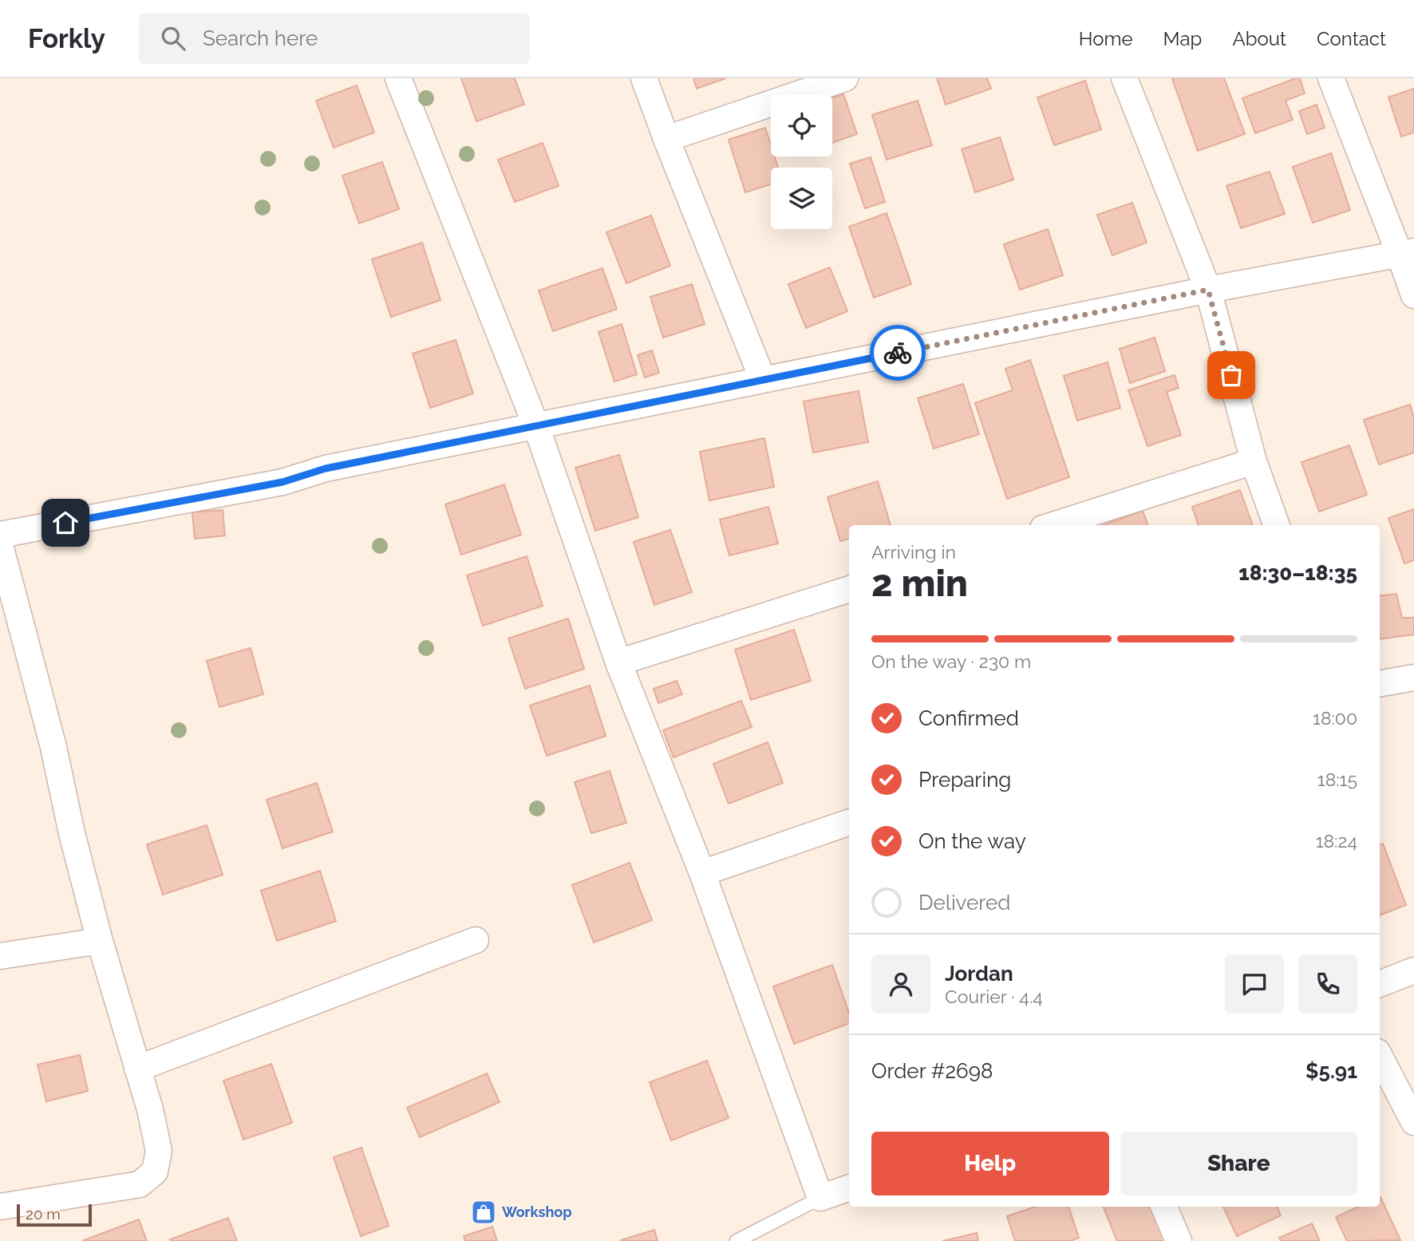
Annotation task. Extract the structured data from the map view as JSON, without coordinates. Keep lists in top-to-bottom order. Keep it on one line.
{"places":{"shop":["Workshop"]},"scale_bar":"20 m","page":{"header":"Forkly","search":"Search here","nav":["Home","Map","About","Contact"],"heading":["2 min","Arriving in","18:30–18:35"],"panel":["Jordan","Courier · 4.4","Order #2698","$5.91"],"bar":"On the way · 230 m","list":[["Confirmed","18:00"],["Preparing","18:15"],["On the way","18:24"],"Delivered"],"buttons":["Help","Share"],"scale":"20 m"}}
